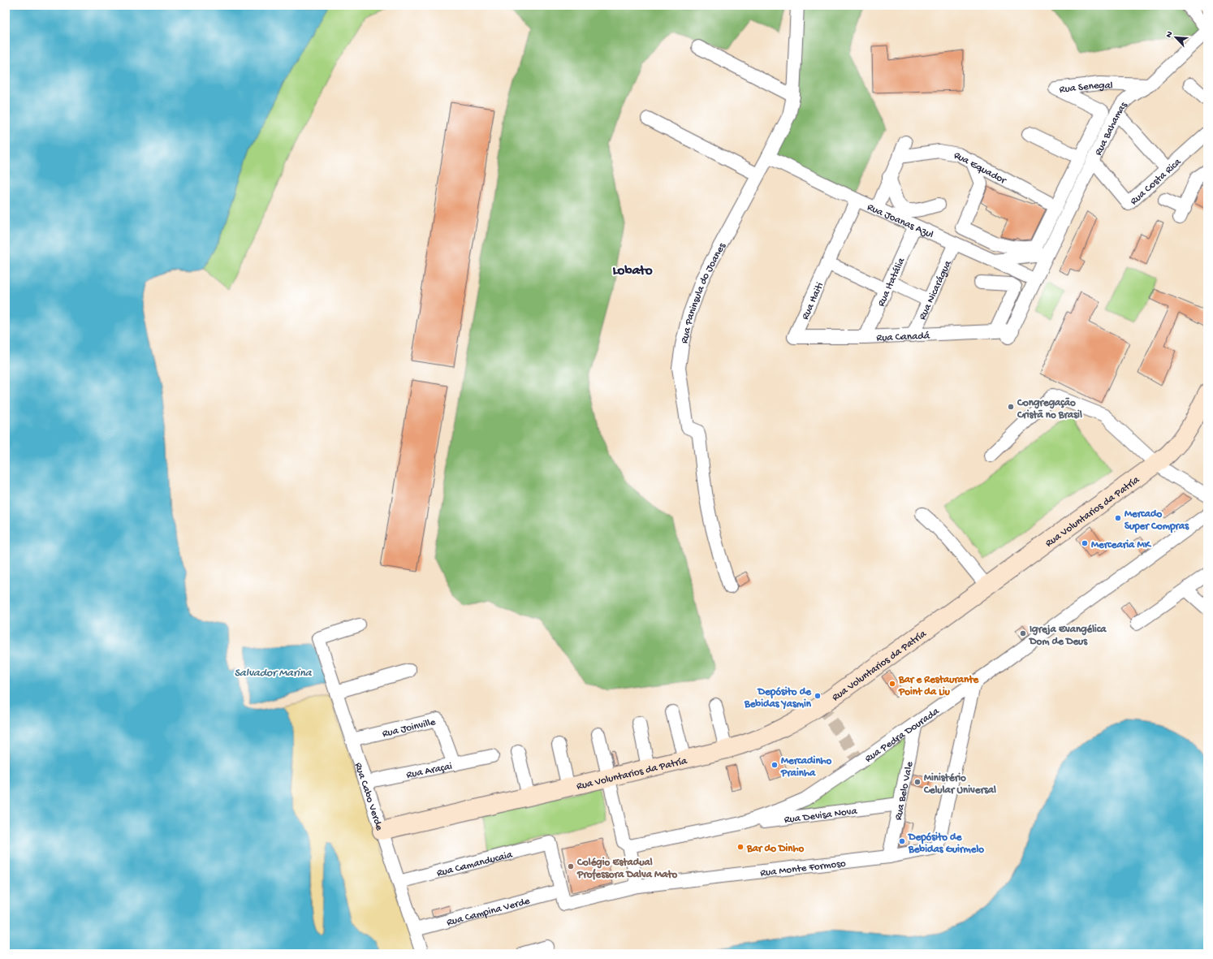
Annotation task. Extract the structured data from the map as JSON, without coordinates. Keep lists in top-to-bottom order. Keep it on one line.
{"streets":{"street":["Rua Senegal","Rua Bahamas","Rua Equador","Rua Costa Rica","Rua Joanas Azul","Rua Itatália","Rua Nicarágua","Rua Paninsula do Joanes","Rua Haiti","Rua Canadá","Rua Voluntarios da Patría","Rua Joinville","Rua Pedra Dourada","Rua Araçai","Rua Belo Vale","Rua Cabo Verde","Rua Devisa Nova","Rua Camanducaia","Rua Monte Formoso","Rua Campina Verde"]},"crossings":[["Rua Senegal","Rua Bahamas"],["Rua Bahamas","Rua Equador"],["Rua Bahamas","Rua Costa Rica"],["Rua Bahamas","Rua Joanas Azul"],["Rua Bahamas","Rua Canadá"],["Rua Joanas Azul","Rua Itatália"],["Rua Joanas Azul","Rua Nicarágua"],["Rua Joanas Azul","Rua Paninsula do Joanes"],["Rua Joanas Azul","Rua Haiti"],["Rua Itatália","Rua Canadá"],["Rua Nicarágua","Rua Canadá"],["Rua Haiti","Rua Canadá"],["Rua Voluntarios da Patría","Rua Cabo Verde"],["Rua Joinville","Rua Araçai"],["Rua Joinville","Rua Cabo Verde"],["Rua Pedra Dourada","Rua Belo Vale"],["Rua Pedra Dourada","Rua Devisa Nova"],["Rua Pedra Dourada","Rua Monte Formoso"],["Rua Araçai","Rua Cabo Verde"],["Rua Belo Vale","Rua Devisa Nova"],["Rua Belo Vale","Rua Monte Formoso"],["Rua Cabo Verde","Rua Camanducaia"],["Rua Cabo Verde","Rua Campina Verde"],["Rua Camanducaia","Rua Monte Formoso"],["Rua Monte Formoso","Rua Campina Verde"]],"districts":["Lobato"],"water":["Salvador Marina"],"places":["Congregação Cristã no Brasil","Mercado Super Compras","Mercearia MK","Igreja Evangélica Dom de Deus","Bar e Restaurante Point da Liu","Depósito de Bebidas Yasmin","Mercadinho Prainha","Ministério Celular Universal","Depósito de Bebidas Guirmelo","Bar do Dinho","Colégio Estadual Professora Dalva Mato"],"north":"top left"}
